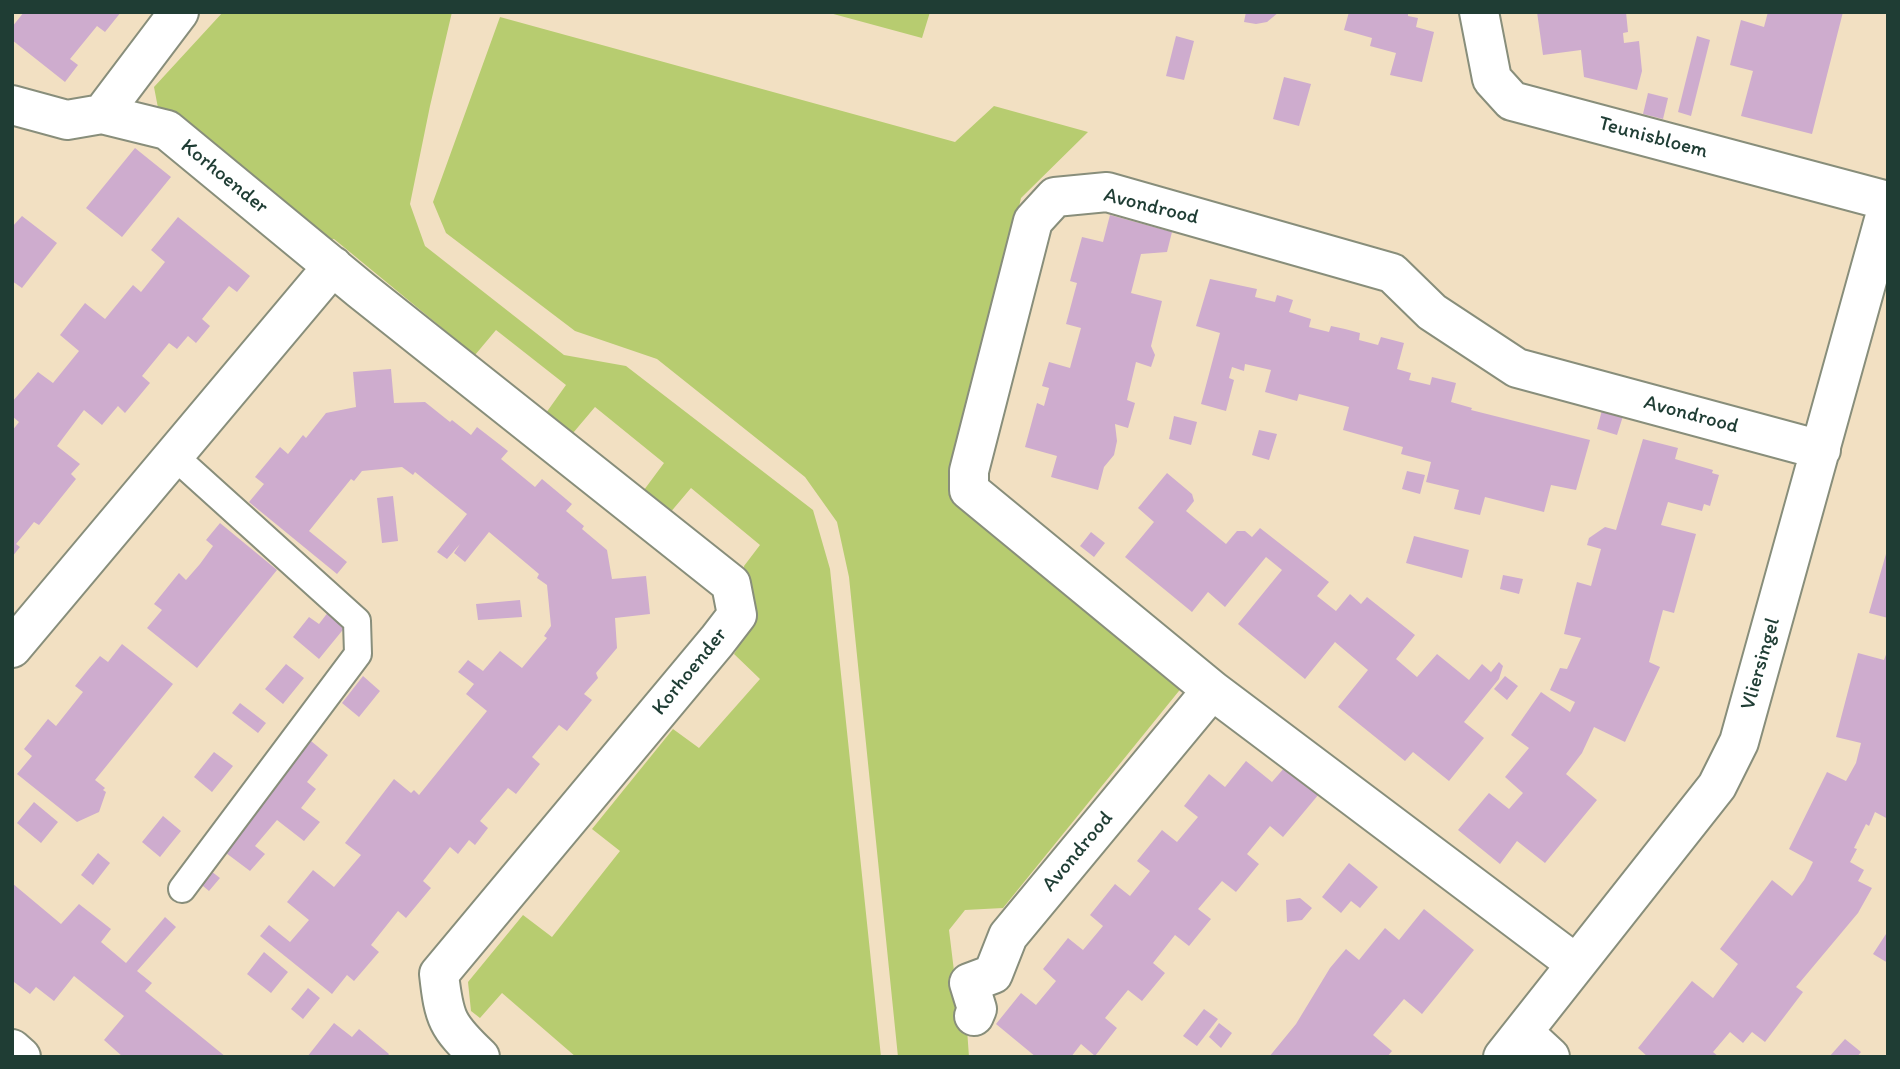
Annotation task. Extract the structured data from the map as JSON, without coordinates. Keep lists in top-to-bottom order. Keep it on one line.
{"streets":{"street":["Teunisbloem","Korhoender","Avondrood","Vliersingel"]},"crossings":[["Teunisbloem","Vliersingel"],["Avondrood","Vliersingel"]]}
